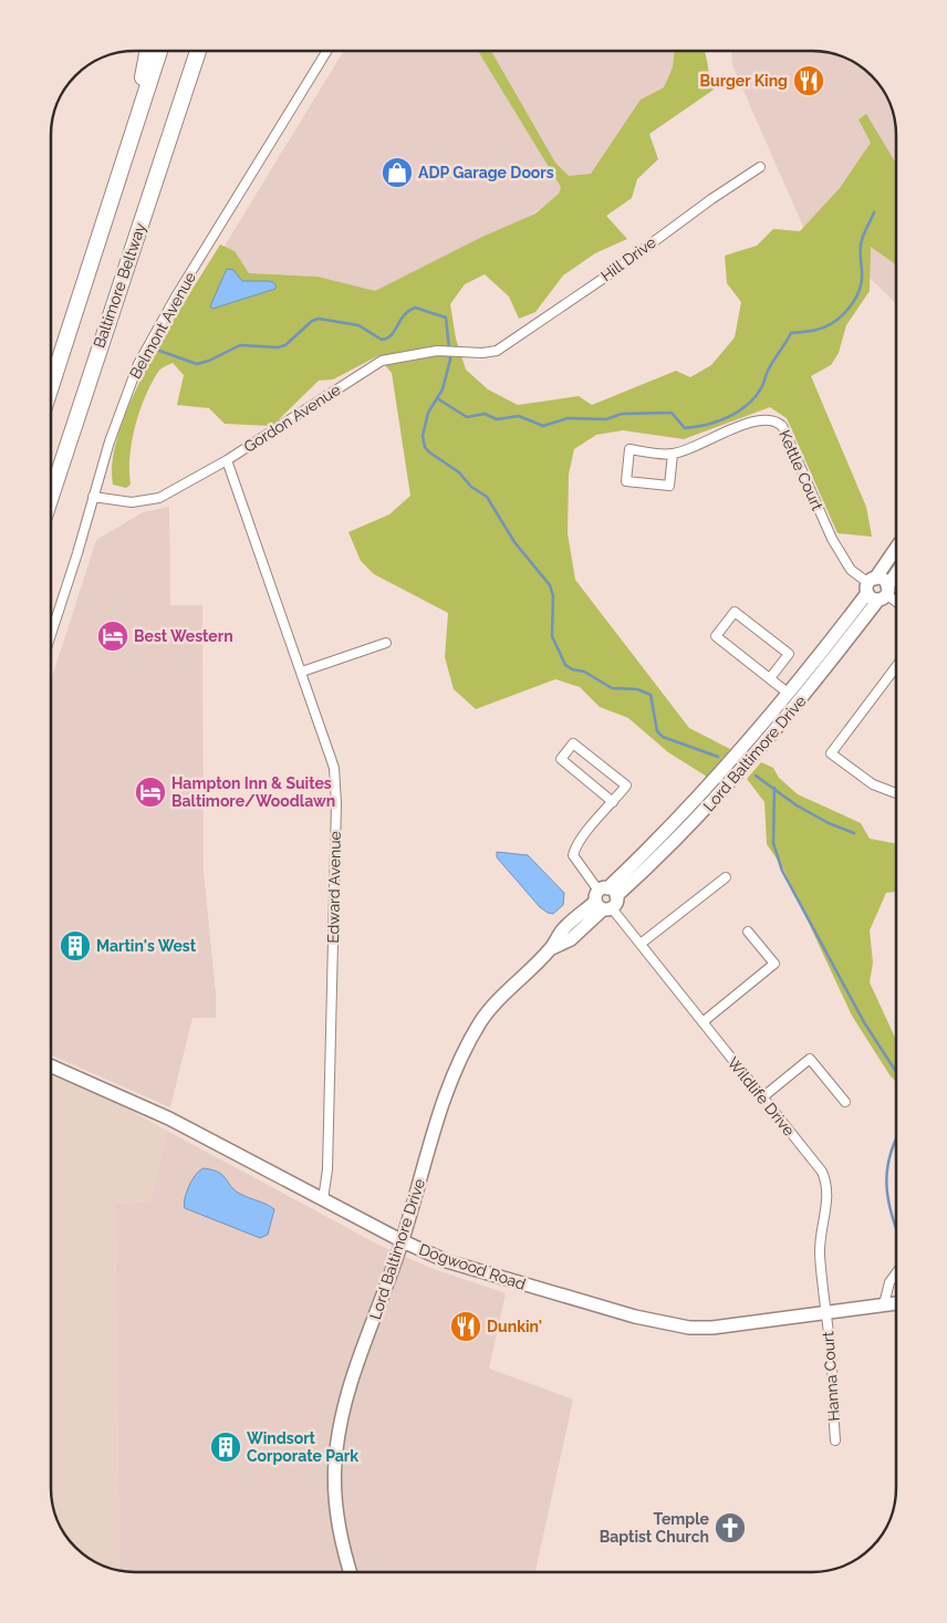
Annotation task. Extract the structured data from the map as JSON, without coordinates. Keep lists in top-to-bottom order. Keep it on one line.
{"streets":{"highway":["Baltimore Beltway"],"main road":["Lord Baltimore Drive","Dogwood Road"],"street":["Hill Drive","Belmont Avenue","Gordon Avenue","Kettle Court","Edward Avenue","Wildlife Drive","Hanna Court"]},"crossings":[["Hill Drive","Gordon Avenue"],["Belmont Avenue","Gordon Avenue"],["Gordon Avenue","Edward Avenue"],["Kettle Court","Lord Baltimore Drive"],["Lord Baltimore Drive","Wildlife Drive"],["Lord Baltimore Drive","Dogwood Road"],["Edward Avenue","Dogwood Road"],["Wildlife Drive","Dogwood Road"],["Wildlife Drive","Hanna Court"],["Dogwood Road","Hanna Court"]],"places":{"restaurant":["Burger King","Dunkin'"],"shop":["ADP Garage Doors"],"hotel":["Best Western","Hampton Inn & Suites Baltimore/Woodlawn"],"building":["Martin's West","Windsort Corporate Park"],"church":["Temple Baptist Church"]}}
